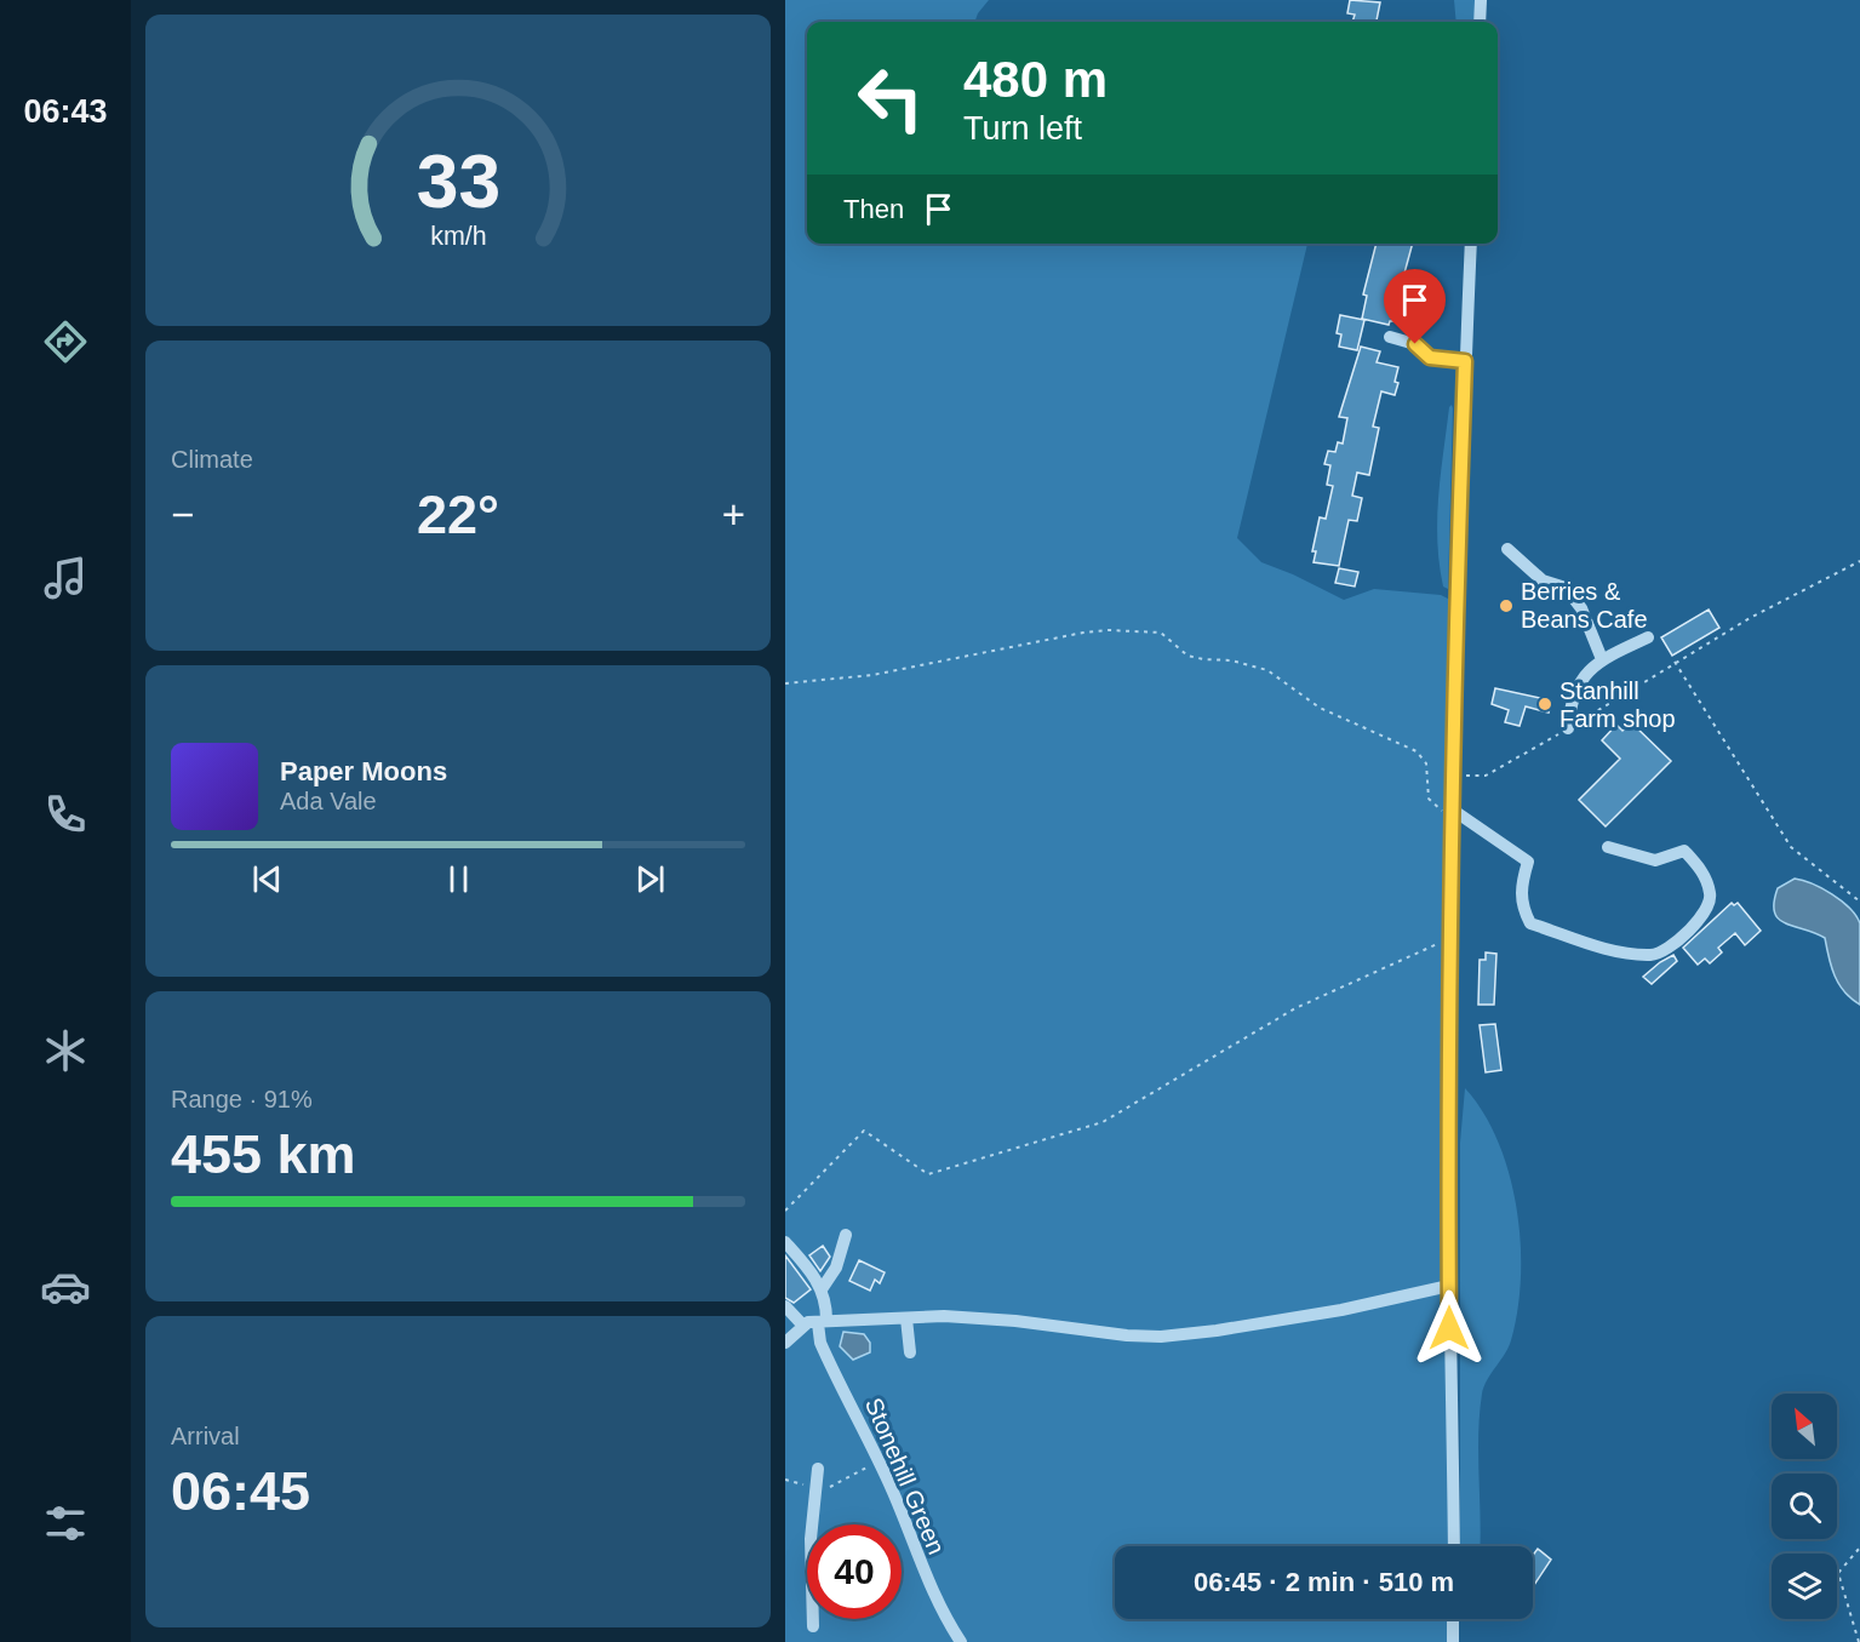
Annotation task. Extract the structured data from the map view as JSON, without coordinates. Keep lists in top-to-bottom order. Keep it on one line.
{"streets":{"street":["Stonehill Green"]},"places":["Berries & Beans Cafe","Stanhill Farm shop"],"north":"top left","page":{"tabs":"06:43","turn":["480 m","Turn left"],"then":"Then","tile":["Climate",["Range · 91%","455 km"],["Arrival","06:45"]],"heat":["−","22°","+"],"song":["Paper Moons","Ada Vale"],"limit":"40","trip":"06:45 · 2 min · 510 m","gauge":["33","km/h"]}}
